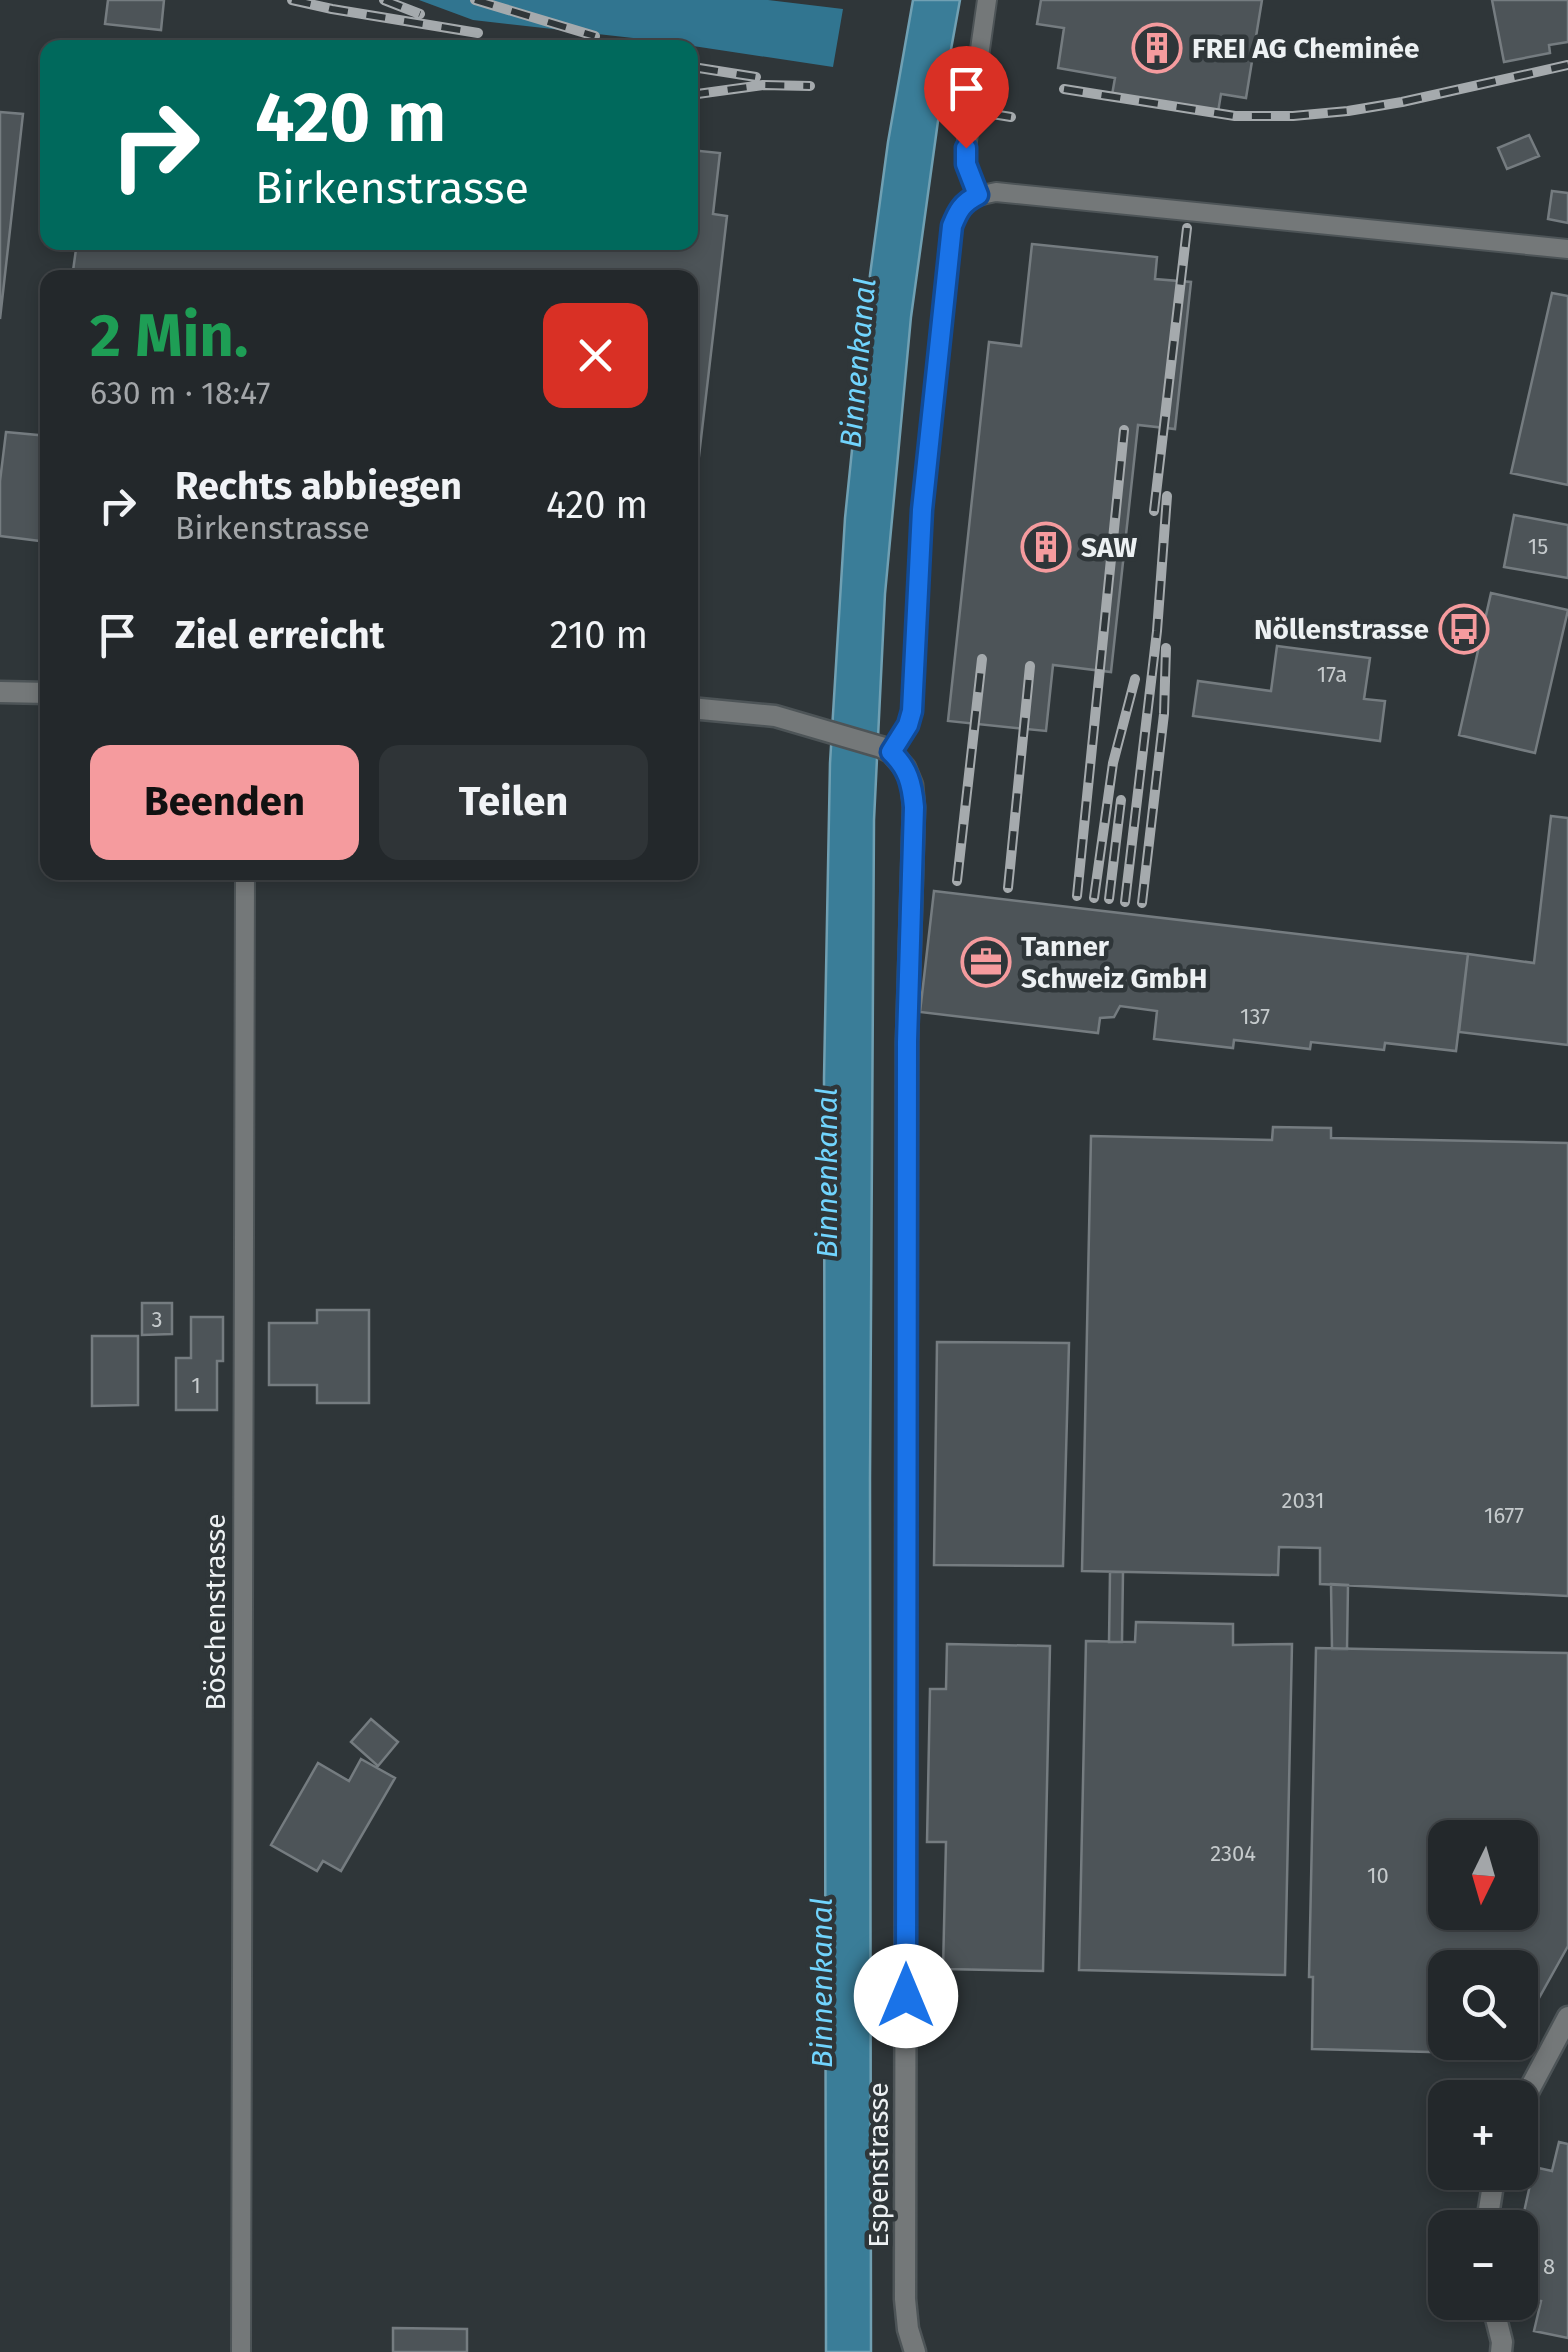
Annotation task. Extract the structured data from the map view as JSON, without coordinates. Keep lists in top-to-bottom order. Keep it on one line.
{"streets":{"street":["Böschenstrasse","Espenstrasse"]},"water":["Binnenkanal"],"places":{"building":["FREI AG Cheminée","SAW"],"bus stop":["Nöllenstrasse"],"office":["Tanner Schweiz GmbH"]},"house_numbers":["15","17a","137","3","1","2031","1677","2304","10","8"],"north":"bottom","page":{"turn":["420 m","Birkenstrasse"],"heading":["2 Min.","630 m · 18:47"],"list":[{"name":"Rechts abbiegen","note":"Birkenstrasse","value":"420 m"},{"name":"Ziel erreicht","value":"210 m"}],"buttons":["Beenden","Teilen"],"map_buttons":["+","−"]}}
